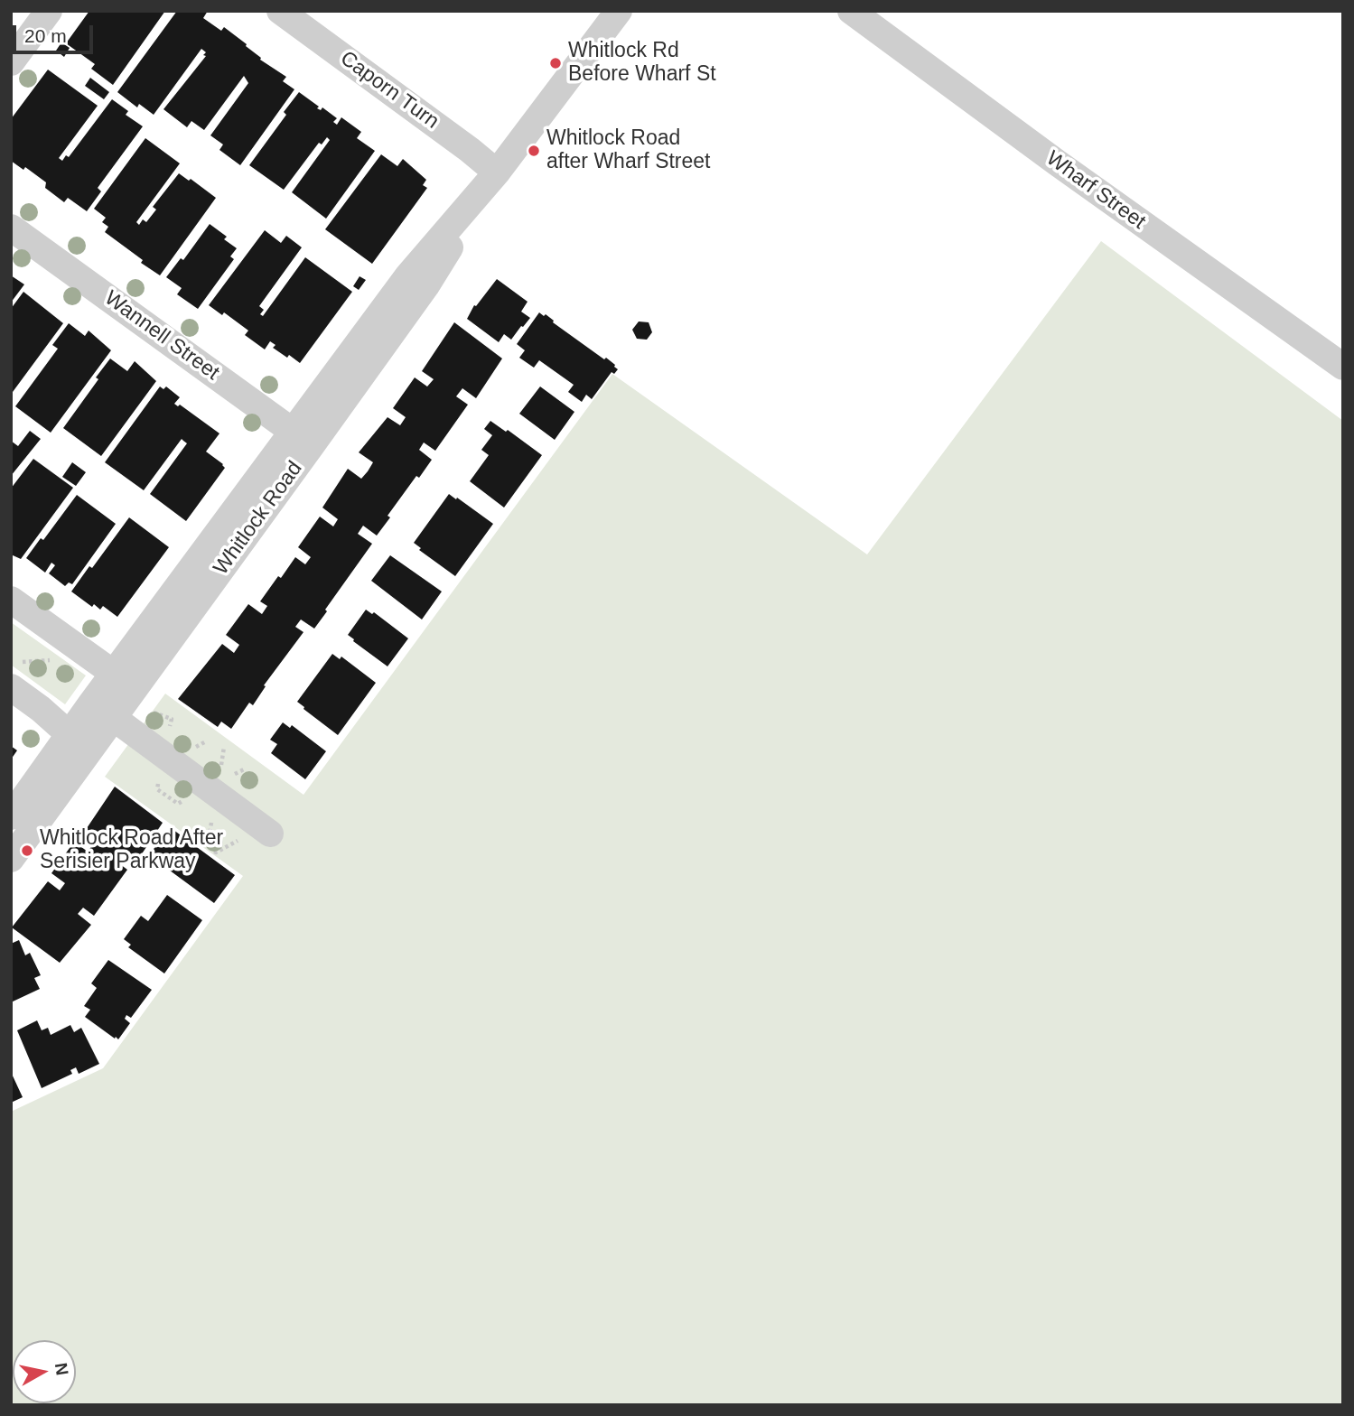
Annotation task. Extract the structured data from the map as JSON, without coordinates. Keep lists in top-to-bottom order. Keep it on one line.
{"streets":{"street":["Caporn Turn","Wharf Street","Wannell Street","Whitlock Road"]},"crossings":[["Caporn Turn","Whitlock Road"],["Wannell Street","Whitlock Road"]],"places":["Whitlock Rd Before Wharf St","Whitlock Road after Wharf Street","Whitlock Road After Serisier Parkway"],"scale_bar":"20 m","north":"right"}
